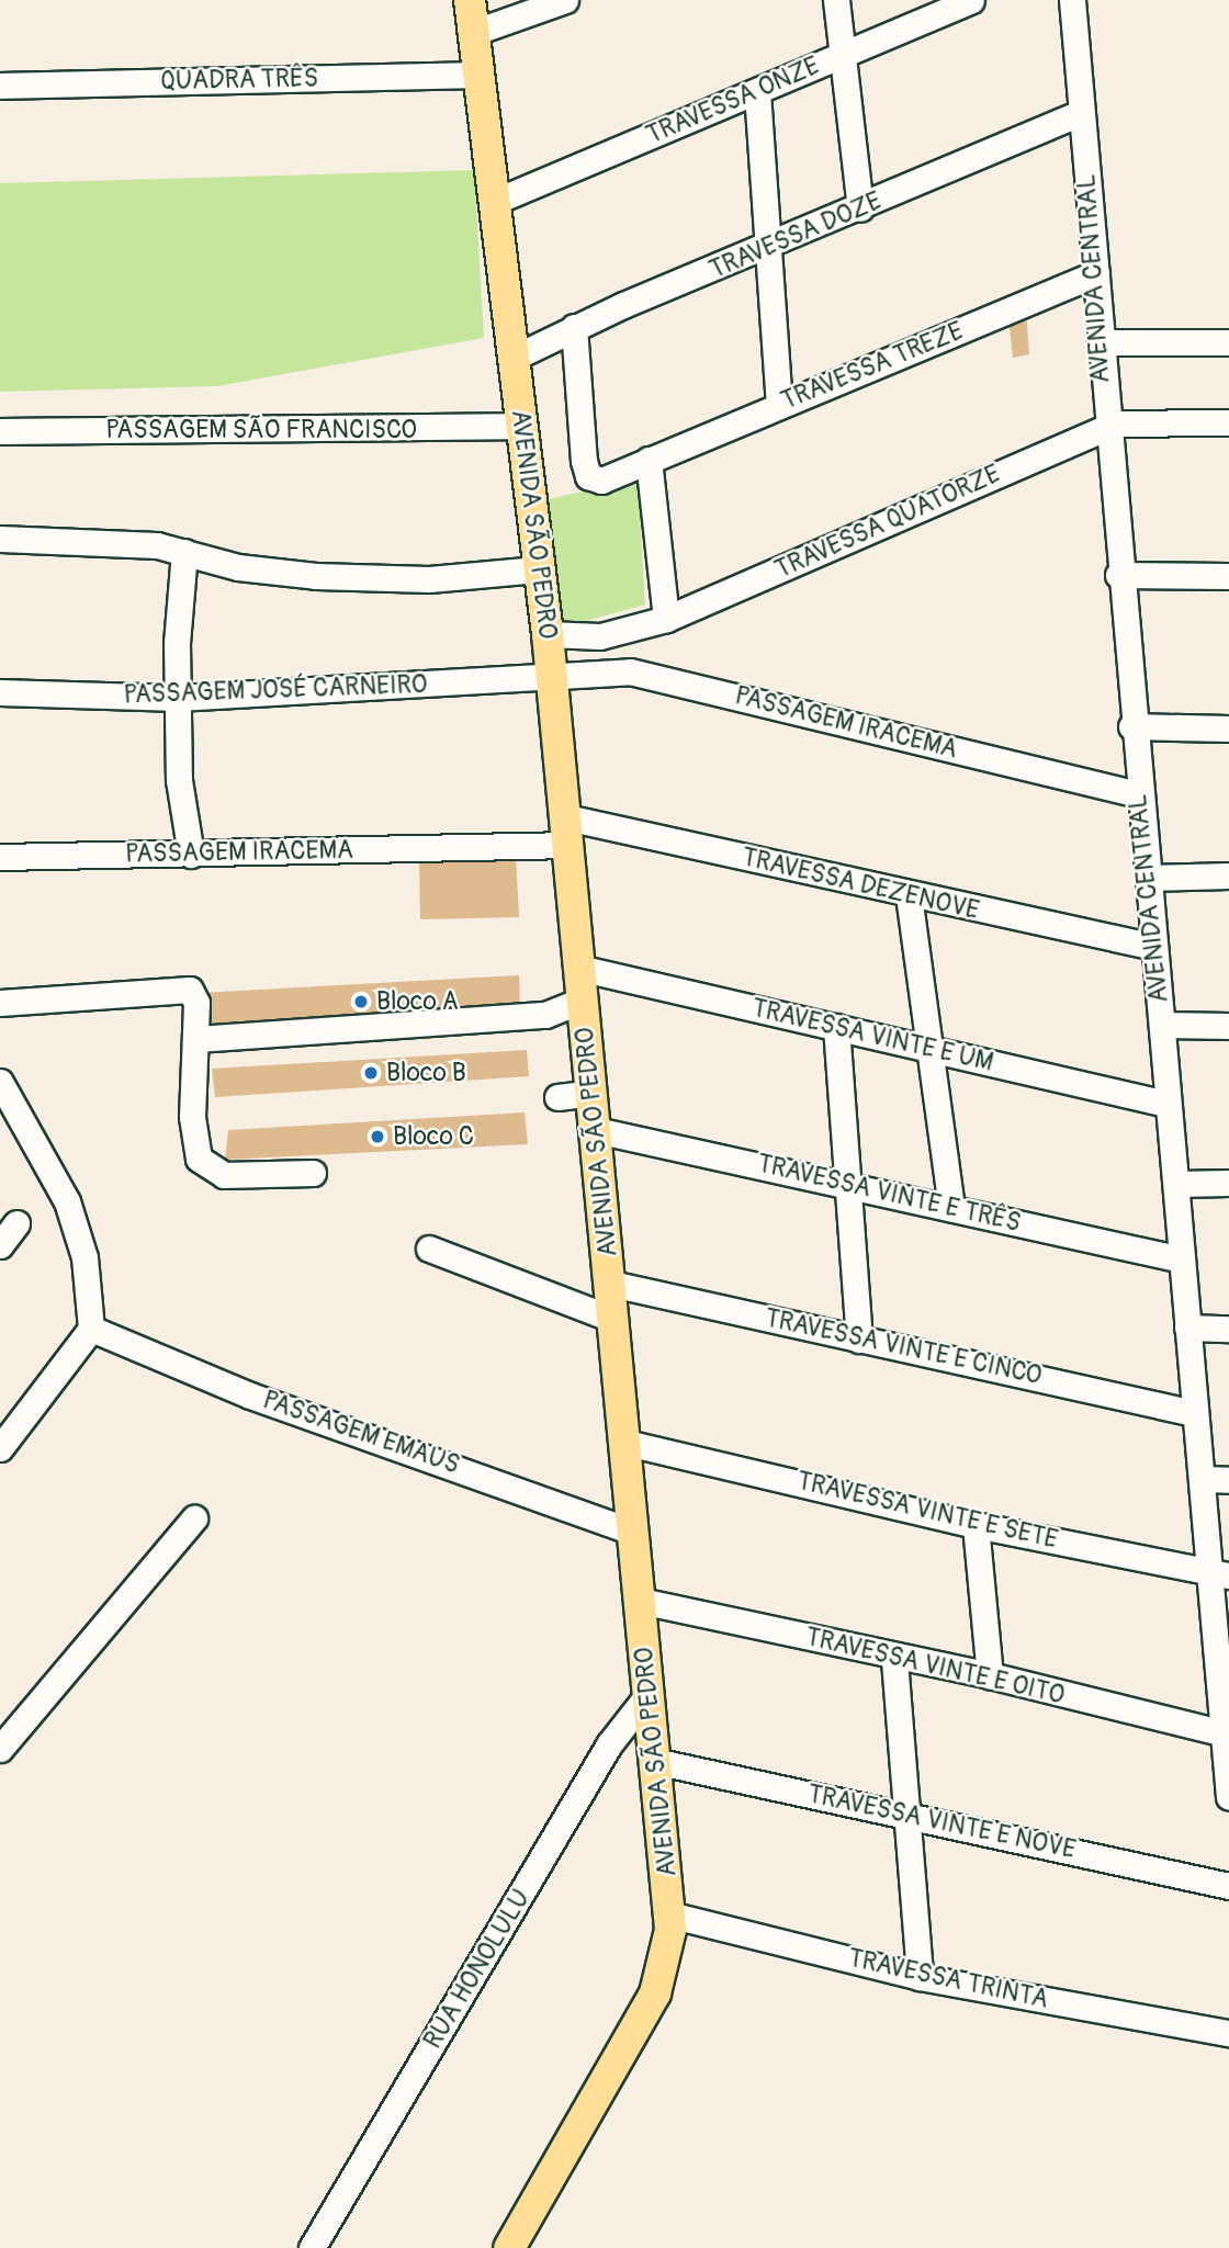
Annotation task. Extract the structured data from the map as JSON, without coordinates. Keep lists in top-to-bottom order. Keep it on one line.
{"streets":{"main road":["AVENIDA SÃO PEDRO"],"street":["QUADRA TRÊS","TRAVESSA ONZE","TRAVESSA DOZE","AVENIDA CENTRAL","TRAVESSA TREZE","PASSAGEM SÃO FRANCISCO","TRAVESSA QUATORZE","PASSAGEM JOSÉ CARNEIRO","PASSAGEM IRACEMA","TRAVESSA DEZENOVE","TRAVESSA VINTE E UM","TRAVESSA VINTE E TRÊS","TRAVESSA VINTE E CINCO","PASSAGEM EMAUS","TRAVESSA VINTE E SETE","TRAVESSA VINTE E OITO","TRAVESSA VINTE E NOVE","RUA HONOLULU","TRAVESSA TRINTA"]},"crossings":[["QUADRA TRÊS","AVENIDA SÃO PEDRO"],["TRAVESSA ONZE","AVENIDA SÃO PEDRO"],["TRAVESSA DOZE","AVENIDA CENTRAL"],["TRAVESSA DOZE","TRAVESSA TREZE"],["TRAVESSA DOZE","AVENIDA SÃO PEDRO"],["AVENIDA CENTRAL","TRAVESSA TREZE"],["AVENIDA CENTRAL","TRAVESSA QUATORZE"],["AVENIDA CENTRAL","PASSAGEM IRACEMA"],["AVENIDA CENTRAL","TRAVESSA DEZENOVE"],["AVENIDA CENTRAL","TRAVESSA VINTE E UM"],["AVENIDA CENTRAL","TRAVESSA VINTE E TRÊS"],["AVENIDA CENTRAL","TRAVESSA VINTE E CINCO"],["AVENIDA CENTRAL","TRAVESSA VINTE E SETE"],["AVENIDA CENTRAL","TRAVESSA VINTE E OITO"],["PASSAGEM SÃO FRANCISCO","AVENIDA SÃO PEDRO"],["TRAVESSA QUATORZE","AVENIDA SÃO PEDRO"],["AVENIDA SÃO PEDRO","PASSAGEM JOSÉ CARNEIRO"],["AVENIDA SÃO PEDRO","PASSAGEM IRACEMA"],["AVENIDA SÃO PEDRO","TRAVESSA DEZENOVE"],["AVENIDA SÃO PEDRO","TRAVESSA VINTE E UM"],["AVENIDA SÃO PEDRO","TRAVESSA VINTE E TRÊS"],["AVENIDA SÃO PEDRO","TRAVESSA VINTE E CINCO"],["AVENIDA SÃO PEDRO","PASSAGEM EMAUS"],["AVENIDA SÃO PEDRO","TRAVESSA VINTE E SETE"],["AVENIDA SÃO PEDRO","TRAVESSA VINTE E OITO"],["AVENIDA SÃO PEDRO","TRAVESSA VINTE E NOVE"],["AVENIDA SÃO PEDRO","RUA HONOLULU"],["AVENIDA SÃO PEDRO","TRAVESSA TRINTA"],["PASSAGEM JOSÉ CARNEIRO","PASSAGEM IRACEMA"],["PASSAGEM IRACEMA","TRAVESSA DEZENOVE"]],"places":["Bloco A","Bloco B","Bloco C"]}
